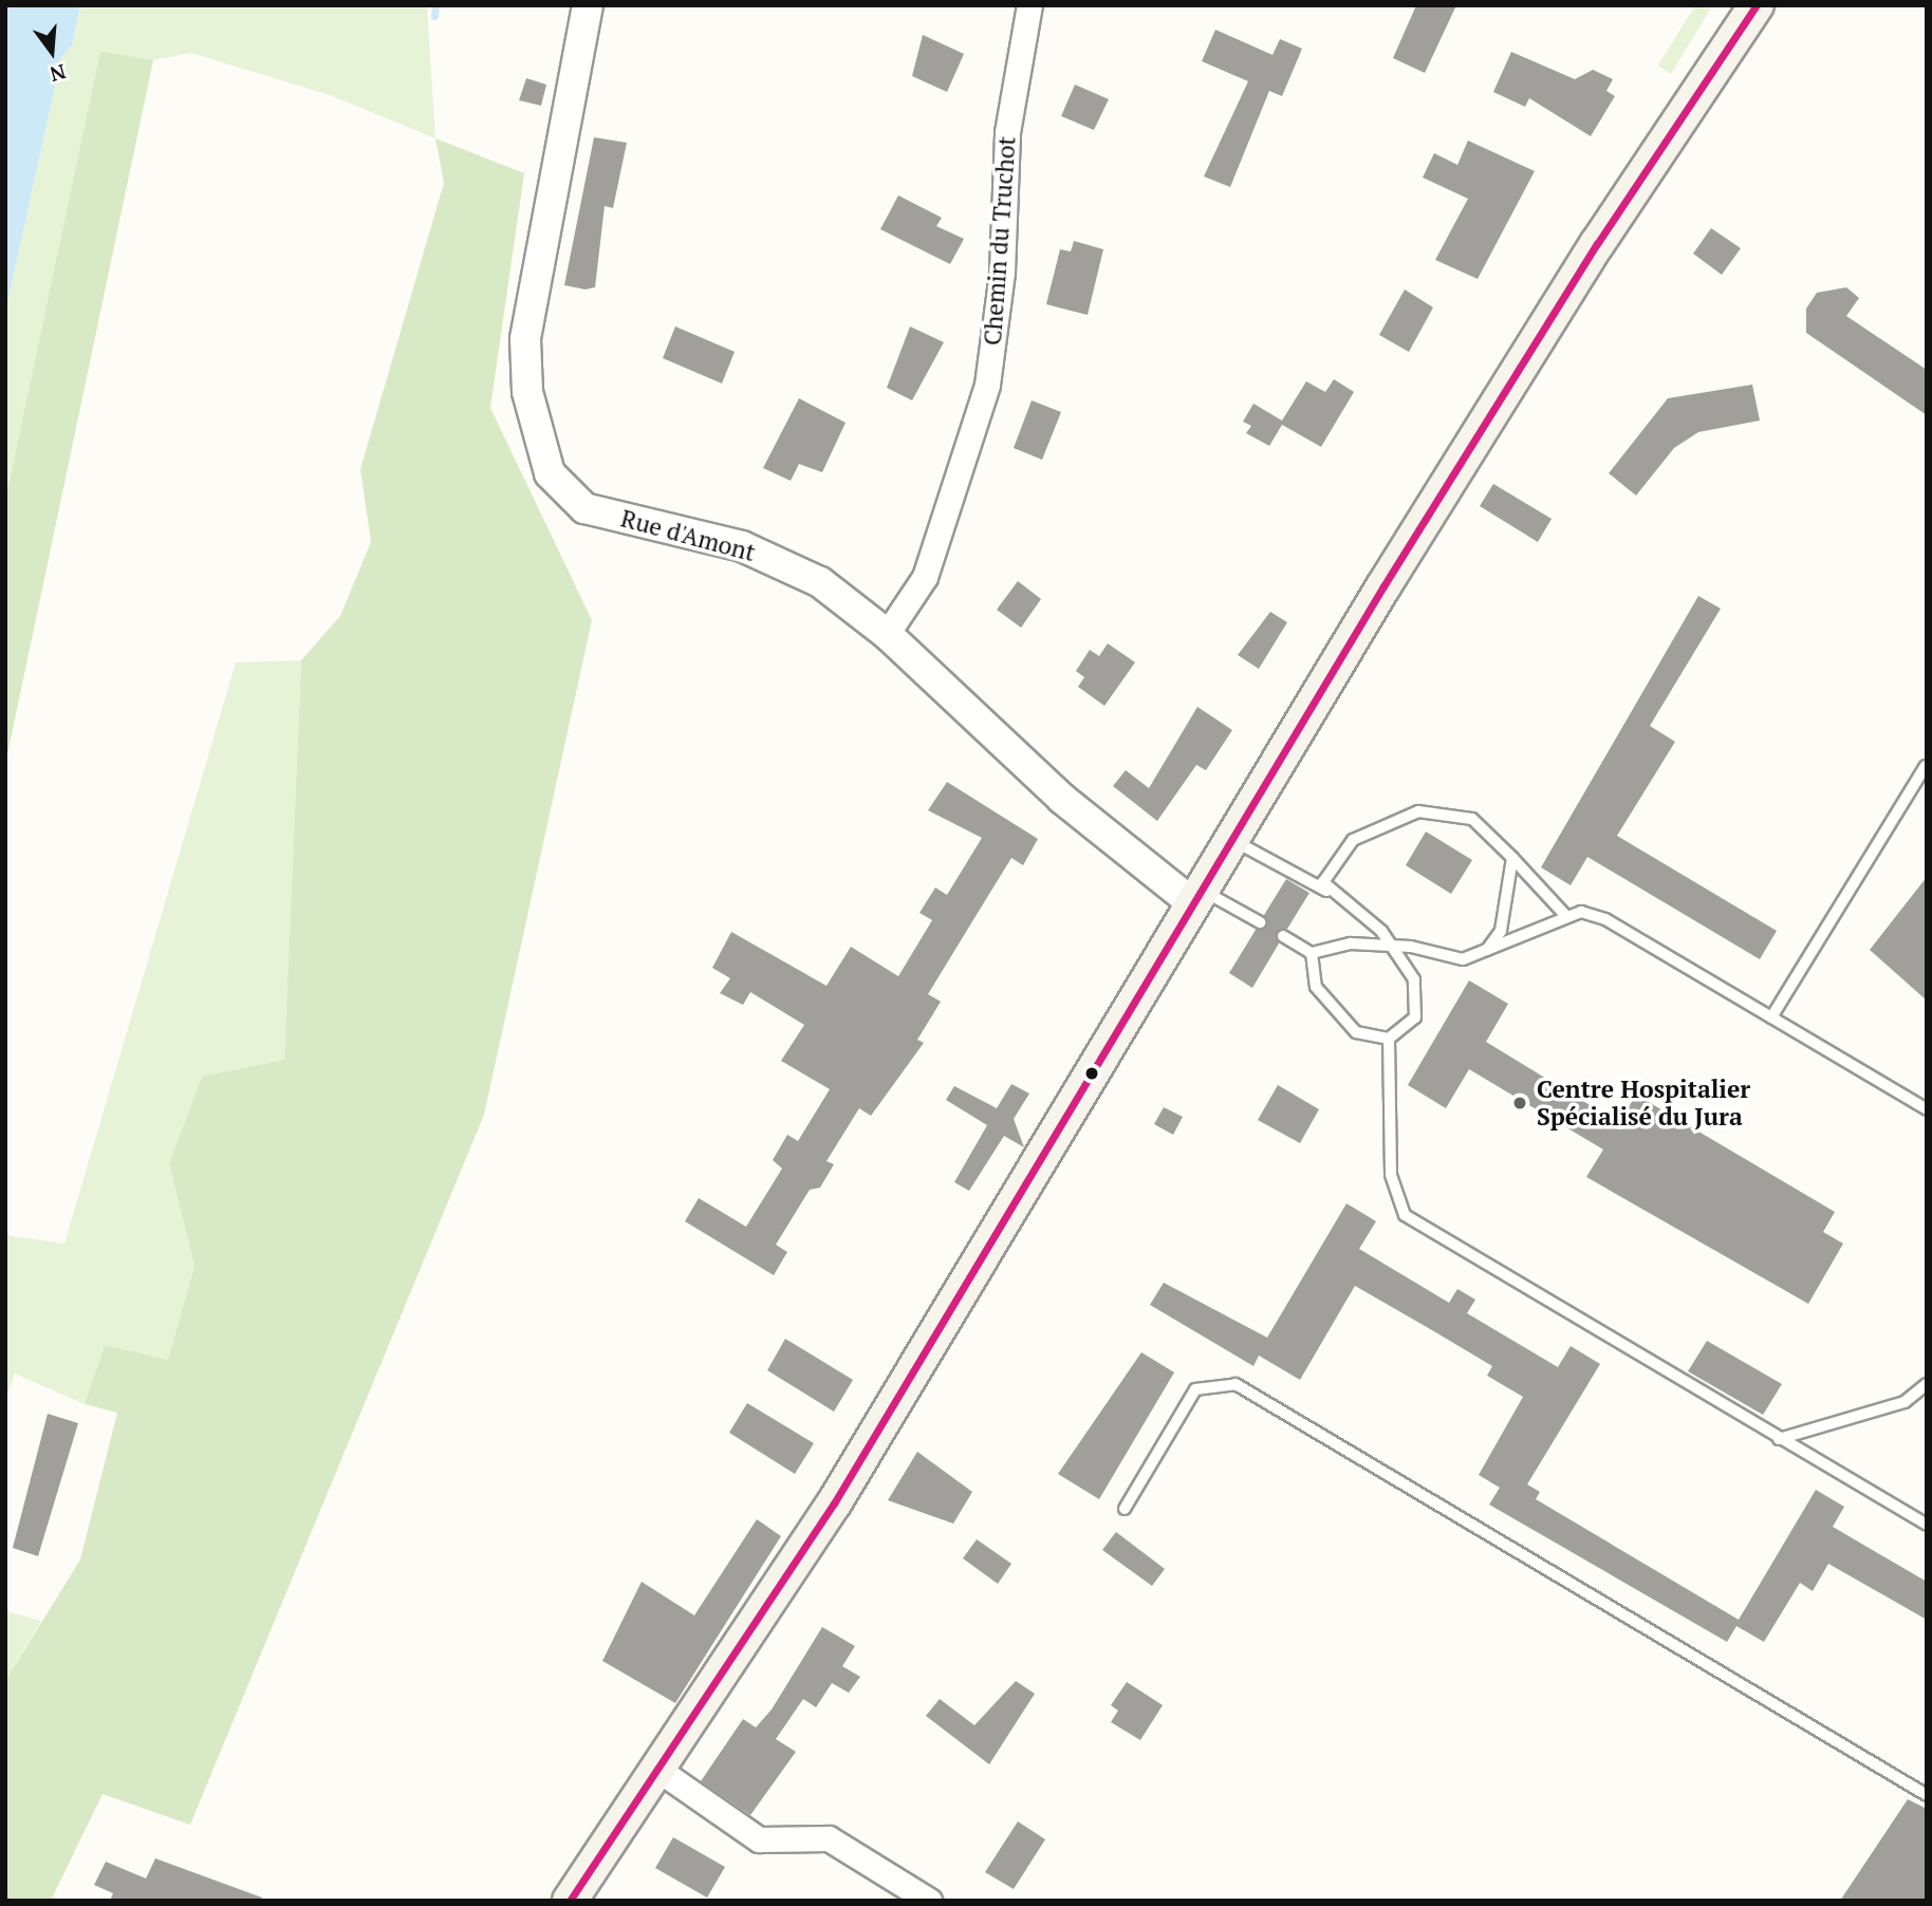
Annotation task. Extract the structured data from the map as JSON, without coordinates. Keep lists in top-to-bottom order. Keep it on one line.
{"streets":{"street":["Chemin du Truchot","Rue d'Amont"]},"crossings":[["Chemin du Truchot","Rue d'Amont"]],"places":["Centre Hospitalier Spécialisé du Jura"],"north":"bottom"}
